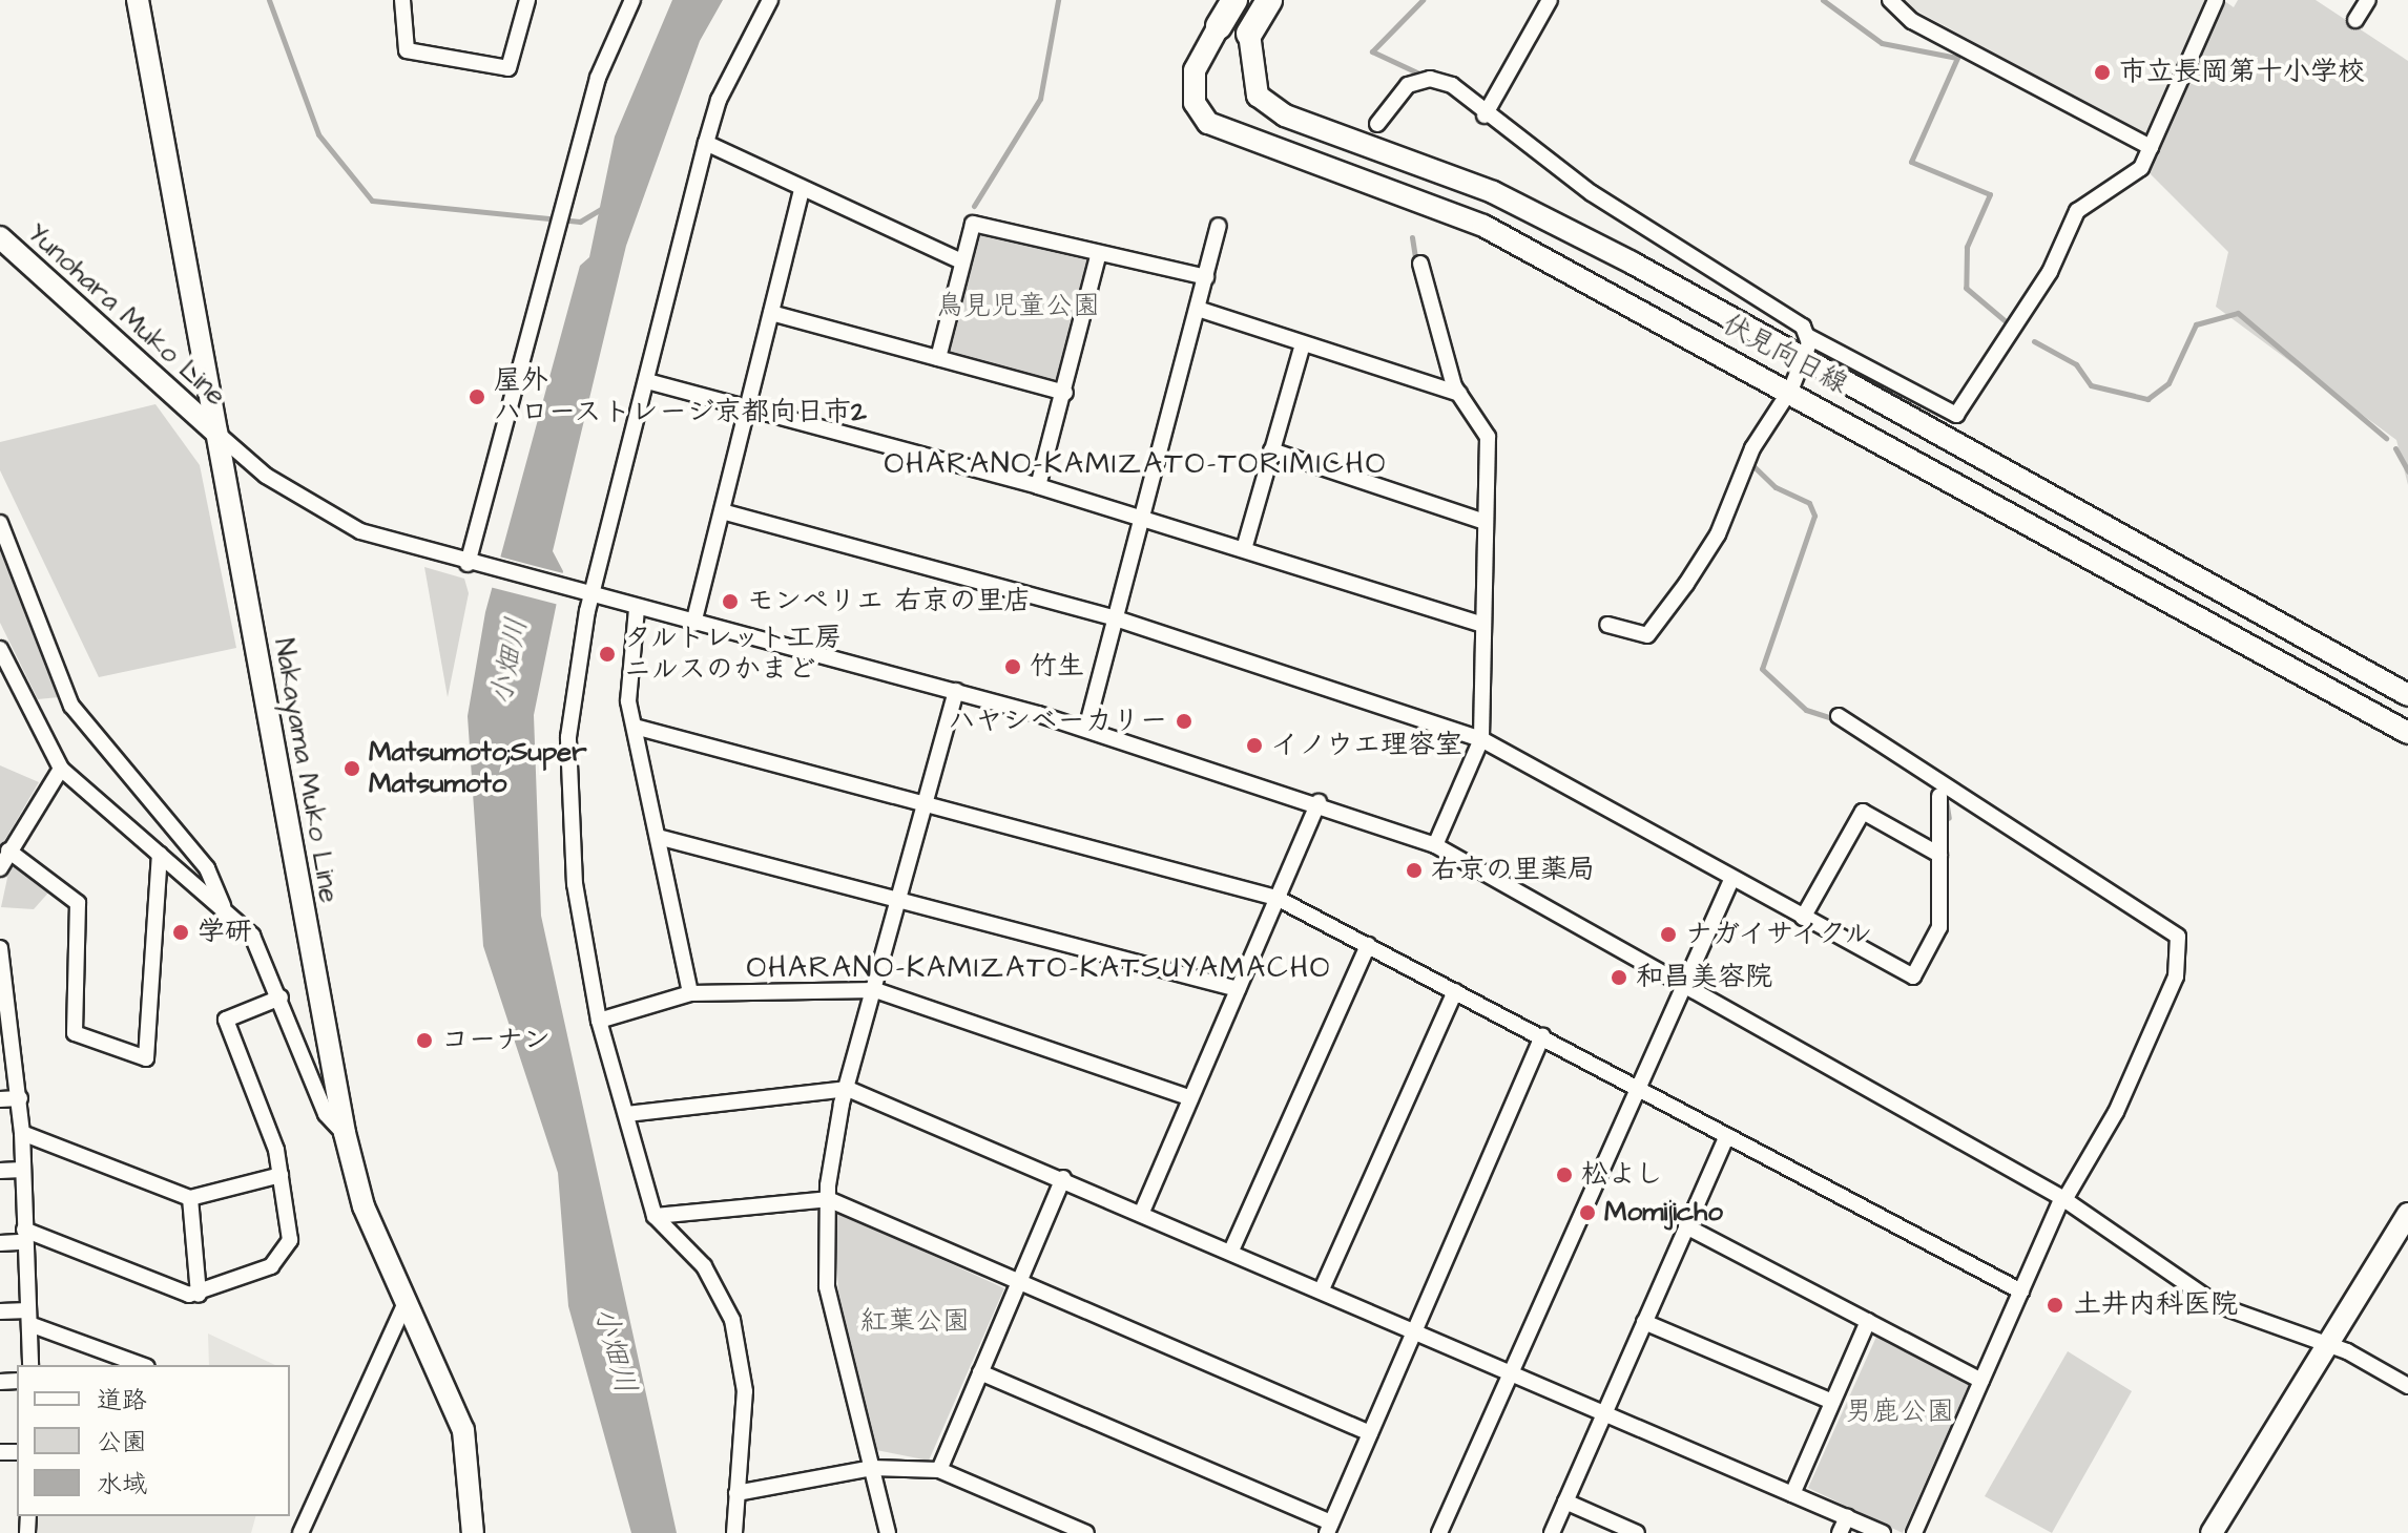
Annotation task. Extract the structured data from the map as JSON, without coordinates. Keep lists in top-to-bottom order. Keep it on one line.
{"streets":{"street":["Yunohara Muko Line","伏見向日線","Nakayama Muko Line"]},"crossings":[["Yunohara Muko Line","Nakayama Muko Line"]],"districts":["OHARANO-KAMIZATO-TORIMICHO","OHARANO-KAMIZATO-KATSUYAMACHO"],"water":["小畑川"],"parks":["鳥見児童公園","紅葉公園","男鹿公園"],"places":["市立長岡第十小学校","屋外 ハローストレージ京都向日市2","モンペリエ 右京の里店","タルトレット工房 ニルスのかまど","竹生","ハヤシベーカリー","イノウエ理容室","Matsumoto;Super Matsumoto","右京の里薬局","学研","ナガイサイクル","和昌美容院","コーナン","松よし","Momijicho","土井内科医院"],"legend":["道路","公園","水域"]}
